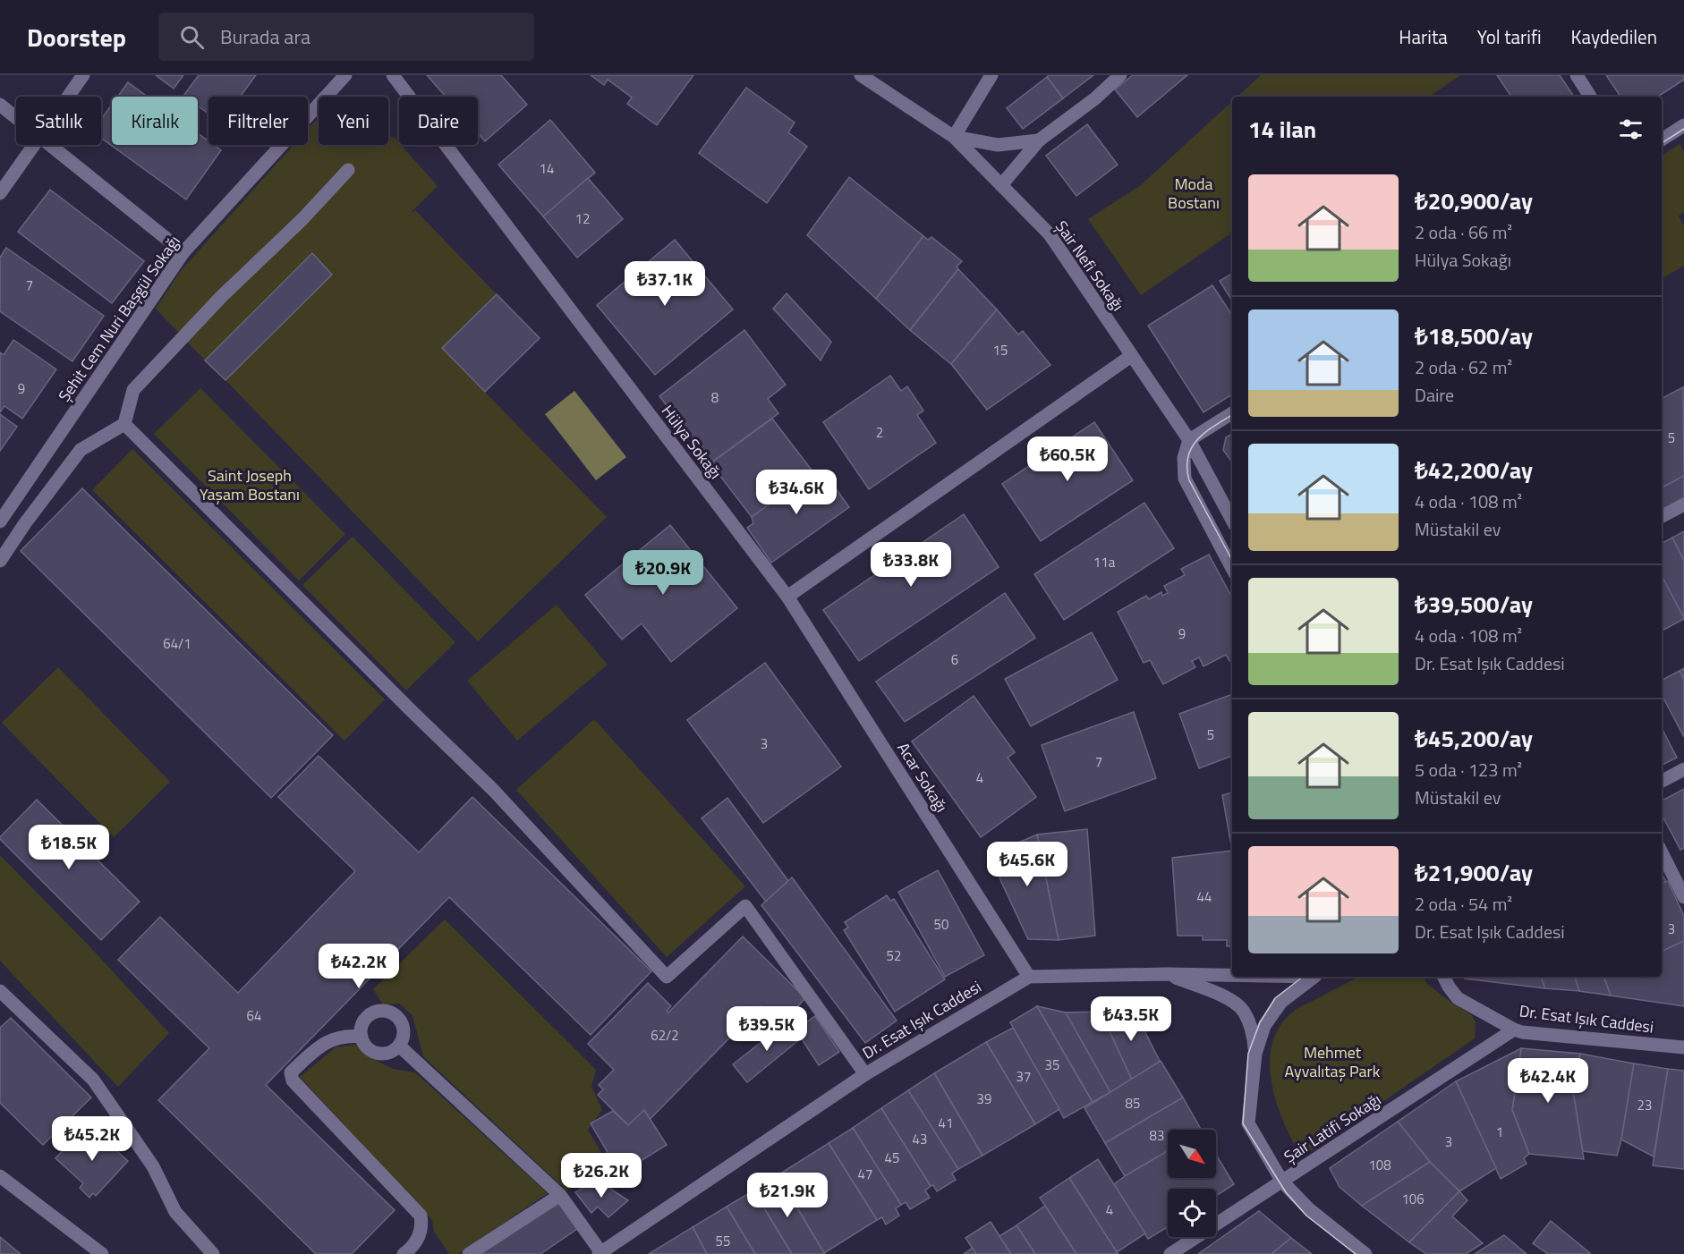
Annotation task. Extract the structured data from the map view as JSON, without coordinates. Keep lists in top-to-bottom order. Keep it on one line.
{"streets":{"street":["Şair Nefi Sokağı","Şehit Cem Nuri Başgül Sokağı","Hülya Sokağı","Acar Sokağı","Dr. Esat Işık Caddesi","Şair Latifi Sokağı"]},"crossings":[["Hülya Sokağı","Acar Sokağı"],["Acar Sokağı","Dr. Esat Işık Caddesi"],["Dr. Esat Işık Caddesi","Şair Latifi Sokağı"]],"parks":["Moda Bostanı","Saint Joseph Yaşam Bostanı","Mehmet Ayvalıtaş Park"],"house_numbers":["14","12","7","15","9","8","2","5","11a","9","64/1","6","5","3","7","4","44","50","3","52","64","62/2","35","37","39","85","23","41","1","83","43","3","45","108","47","106","4","55"],"north":"bottom right","page":{"header":"Doorstep","search":"Burada ara","nav":["Harita","Yol tarifi","Kaydedilen"],"chip":["Satılık","Kiralık","Filtreler","Yeni","Daire"],"heading":"14 ilan","list":[{"name":"₺20,900/ay","note":"2 oda · 66 m² · Hülya Sokağı"},{"name":"₺18,500/ay","note":"2 oda · 62 m² · Daire"},{"name":"₺42,200/ay","note":"4 oda · 108 m² · Müstakil ev"},{"name":"₺39,500/ay","note":"4 oda · 108 m² · Dr. Esat Işık Caddesi"},{"name":"₺45,200/ay","note":"5 oda · 123 m² · Müstakil ev"},{"name":"₺21,900/ay","note":"2 oda · 54 m² · Dr. Esat Işık Caddesi"}],"price":["₺37.1K","₺60.5K","₺34.6K","₺33.8K","₺20.9K","₺18.5K","₺45.6K","₺42.2K","₺43.5K","₺39.5K","₺42.4K","₺45.2K","₺26.2K","₺21.9K"]}}
